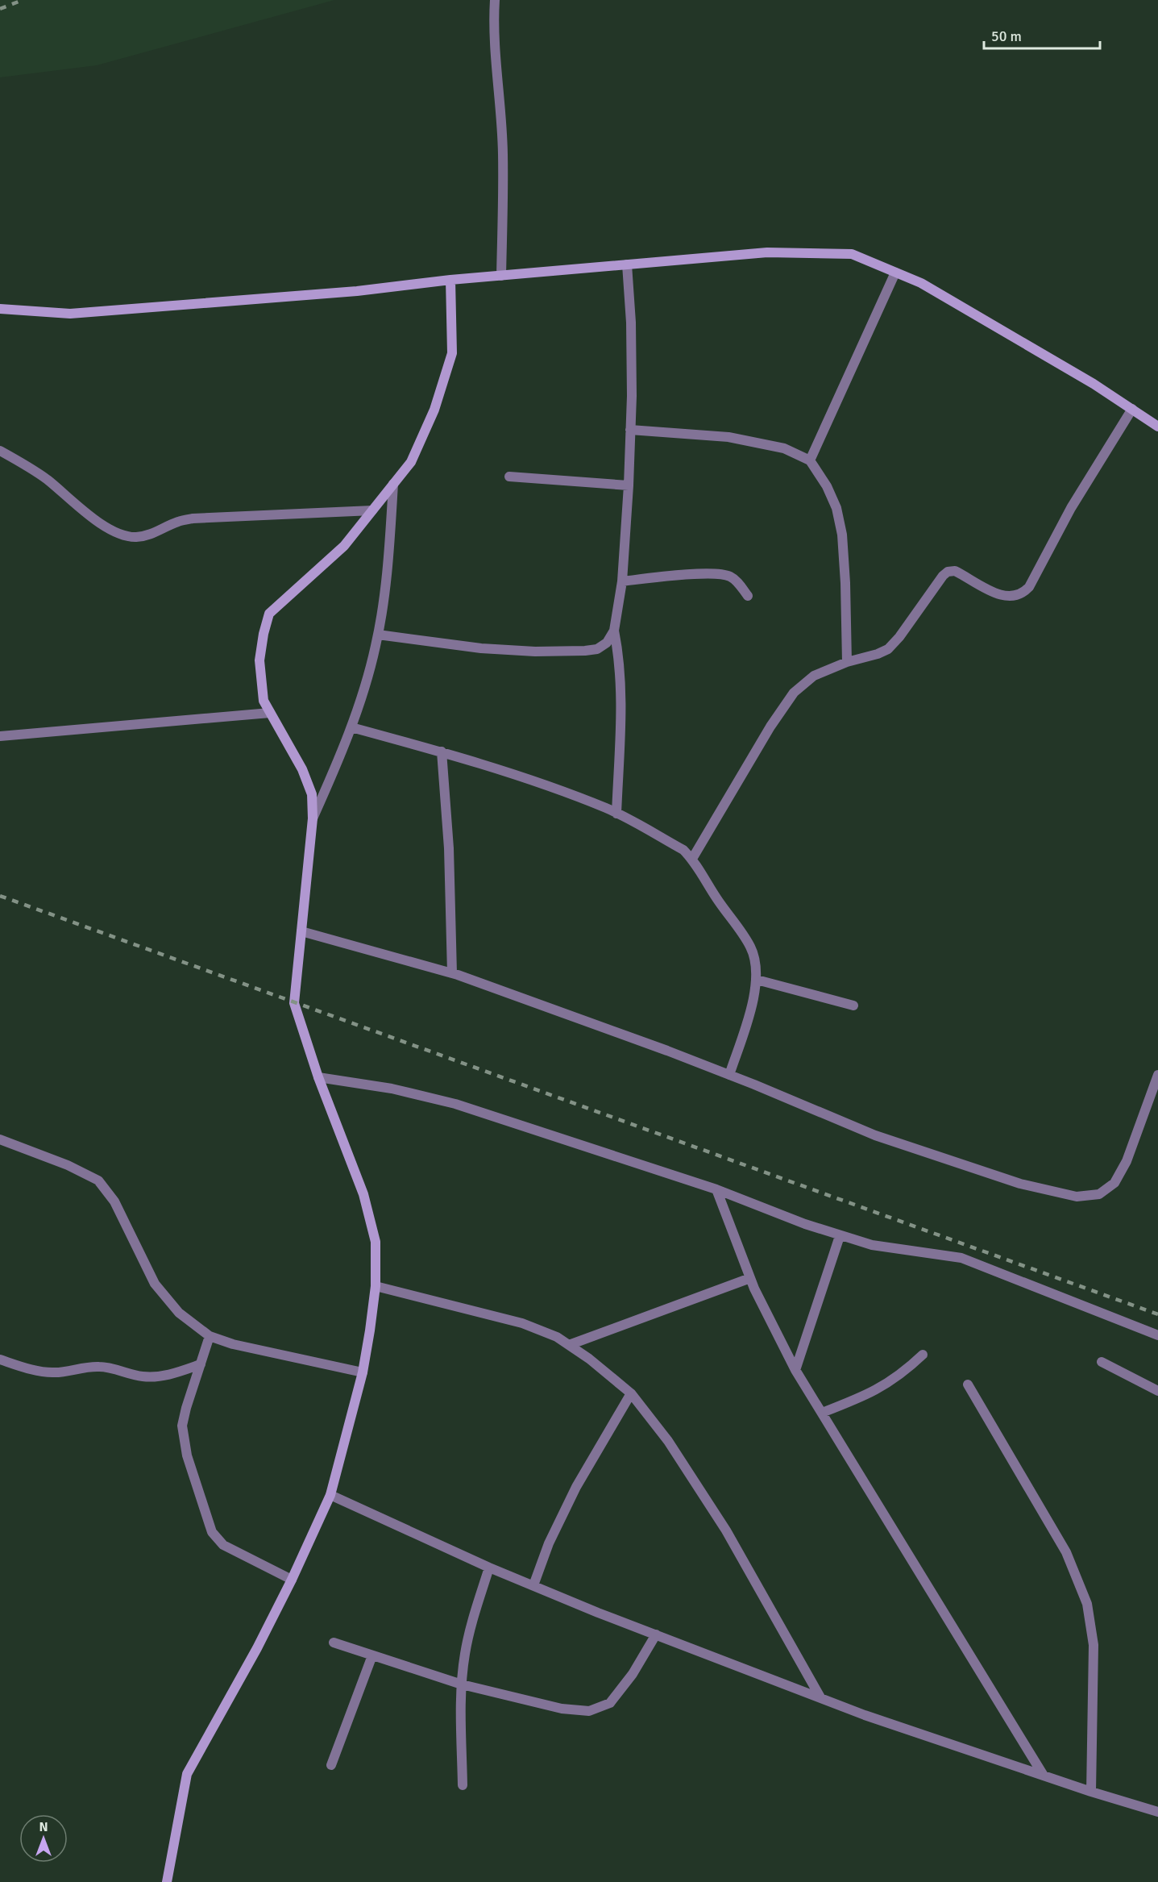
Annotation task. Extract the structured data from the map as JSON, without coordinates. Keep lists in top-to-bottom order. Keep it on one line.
{"scale_bar":"50 m","north":"top"}
